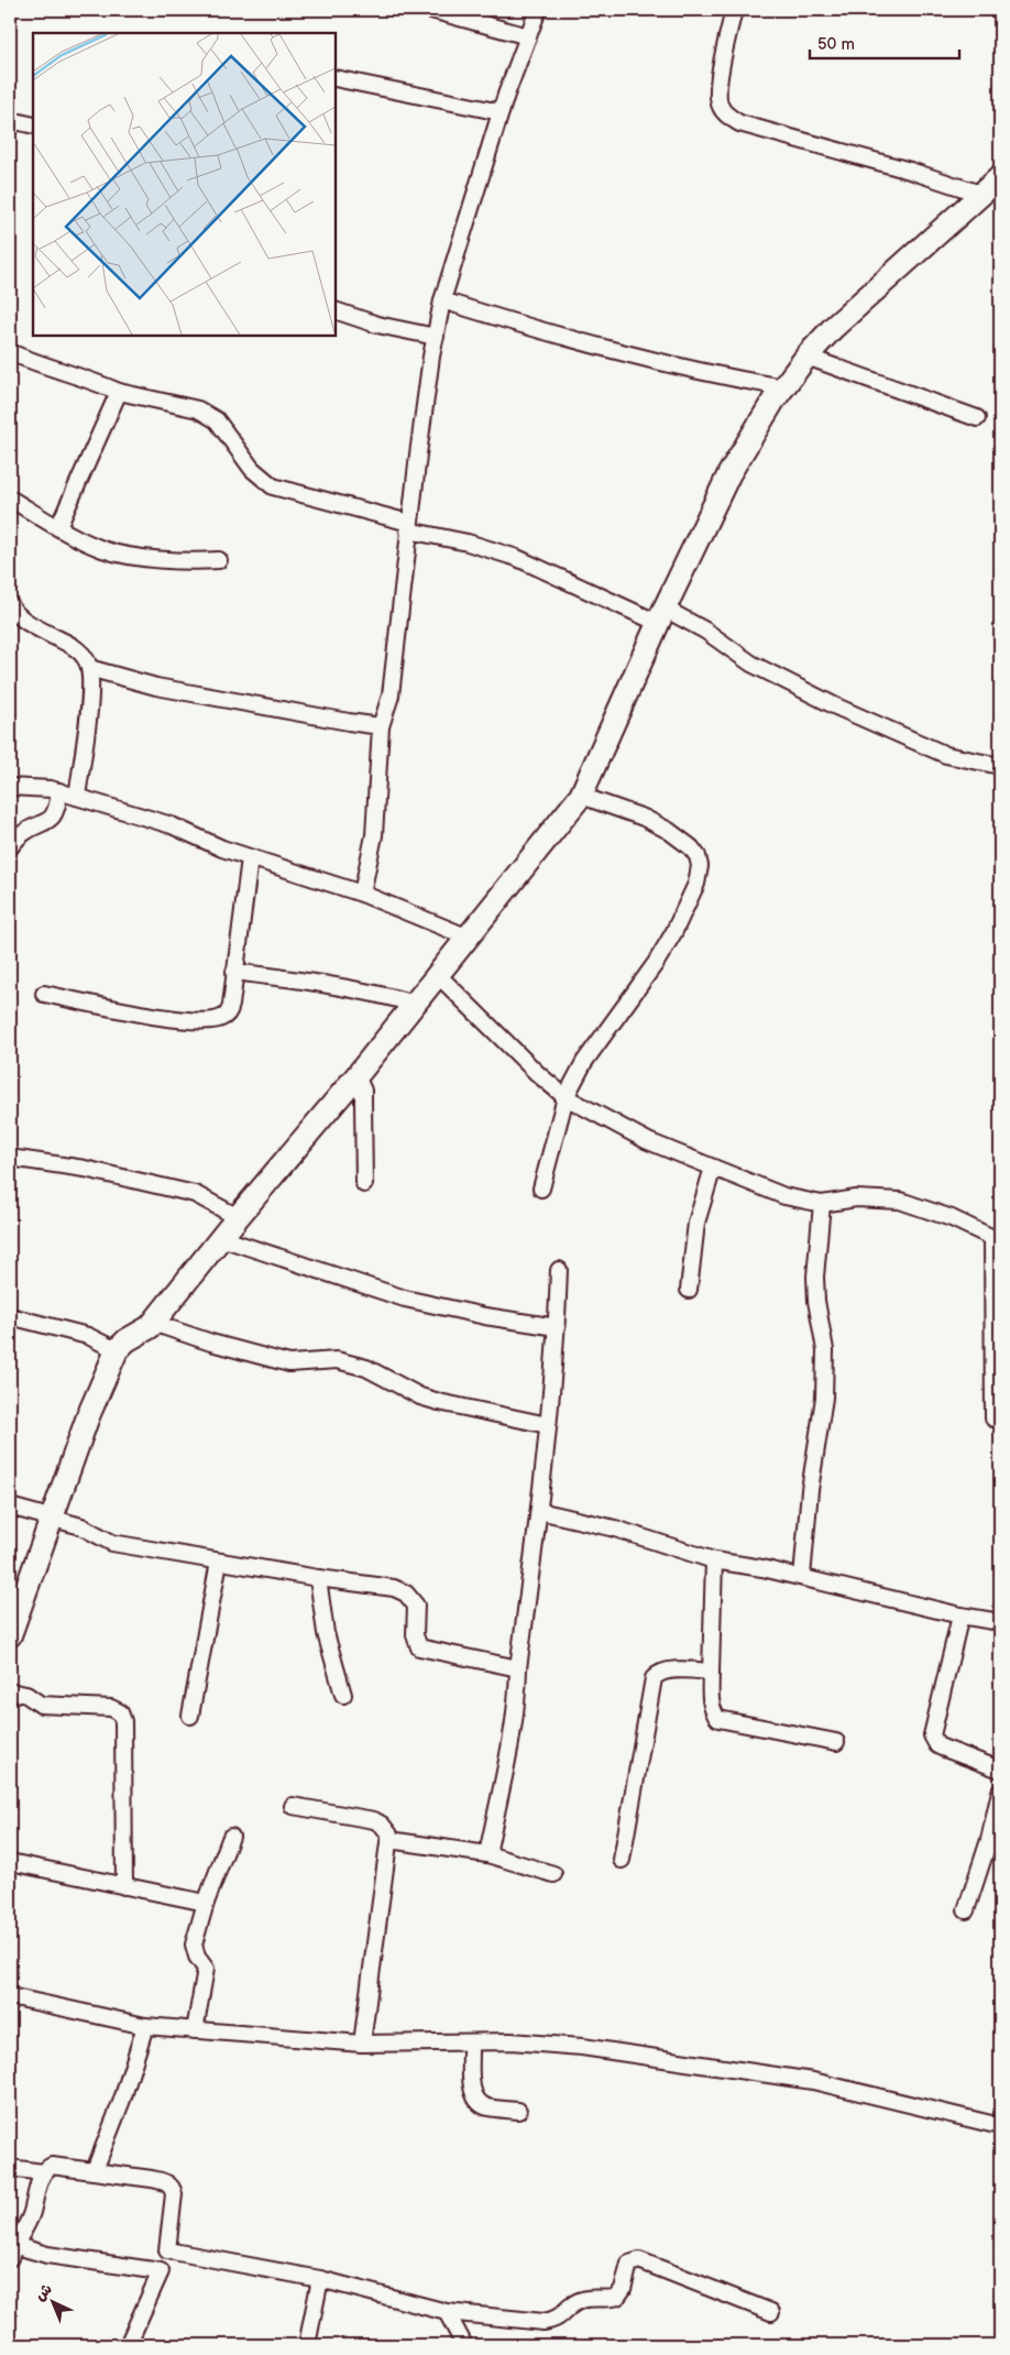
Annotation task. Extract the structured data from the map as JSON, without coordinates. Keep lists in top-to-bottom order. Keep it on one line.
{"scale_bar":"50 m","north":"top left"}
